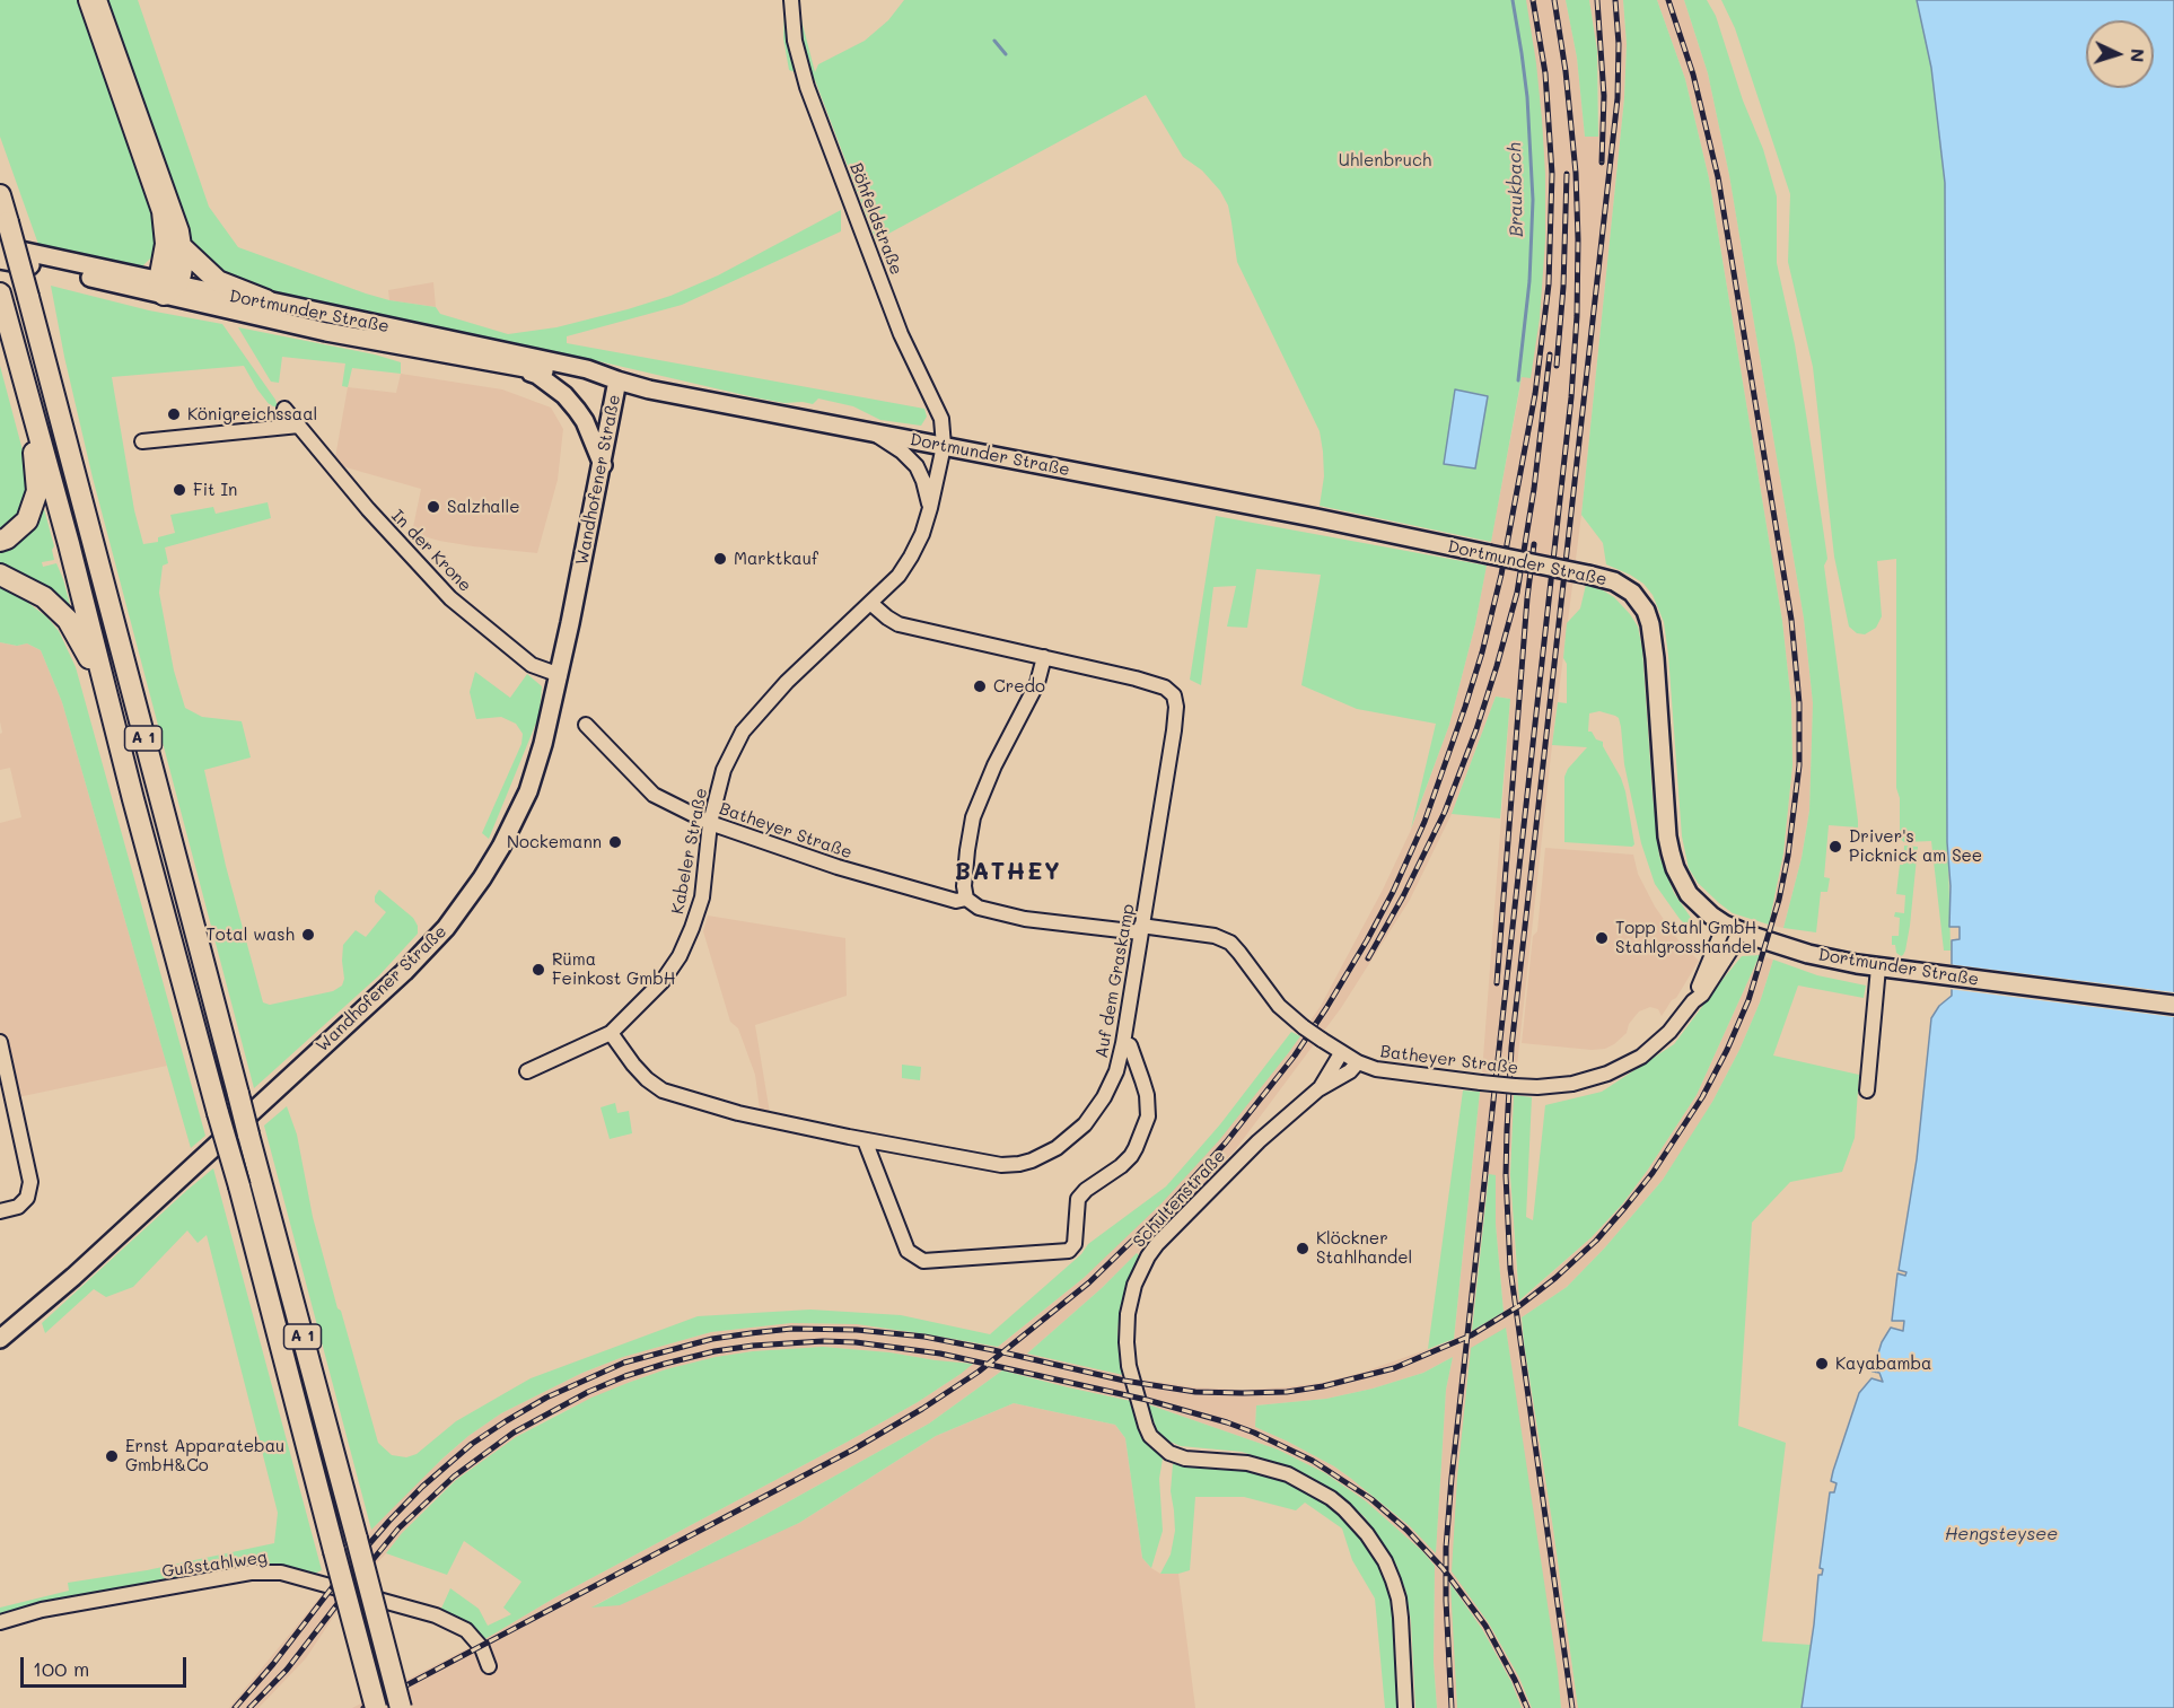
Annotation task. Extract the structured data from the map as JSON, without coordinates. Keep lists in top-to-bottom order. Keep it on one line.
{"streets":{"highway":["A 1"],"main road":["Dortmunder Straße","Wandhofener Straße"],"street":["Böhfeldstraße","In der Krone","Batheyer Straße","Kabeler Straße","Auf dem Graskamp","Schultenstraße","Gußstahlweg"]},"crossings":[["Böhfeldstraße","Dortmunder Straße"],["Böhfeldstraße","Kabeler Straße"],["Dortmunder Straße","Wandhofener Straße"],["Dortmunder Straße","Batheyer Straße"],["Dortmunder Straße","Kabeler Straße"],["Wandhofener Straße","In der Krone"],["Batheyer Straße","Kabeler Straße"],["Batheyer Straße","Auf dem Graskamp"],["Batheyer Straße","Schultenstraße"],["Kabeler Straße","Auf dem Graskamp"]],"districts":["BATHEY"],"water":["Braukbach","Hengsteysee"],"parks":["Uhlenbruch"],"places":["Königreichssaal","Fit In","Salzhalle","Marktkauf","Credo","Nockemann","Driver's Picknick am See","Total wash","Topp Stahl GmbH Stahlgrosshandel","Rüma Feinkost GmbH","Klöckner Stahlhandel","Kayabamba","Ernst Apparatebau GmbH&Co"],"scale_bar":"100 m","north":"right"}
